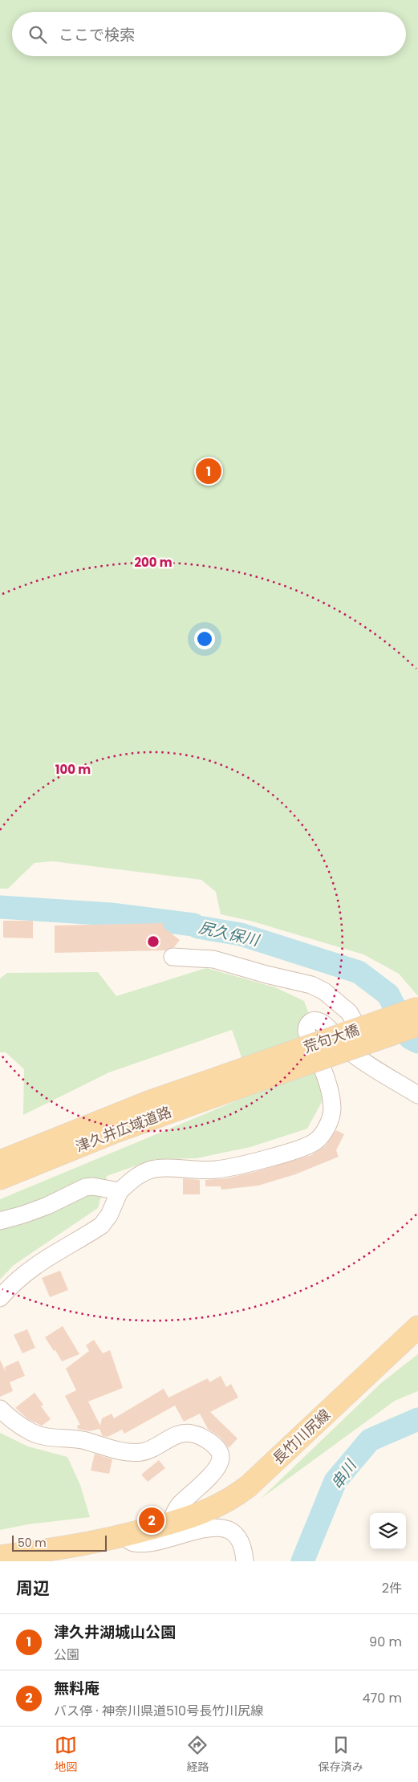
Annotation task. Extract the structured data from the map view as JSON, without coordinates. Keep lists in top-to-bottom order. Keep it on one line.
{"streets":{"main road":["荒句大橋","津久井広域道路","長竹川尻線"]},"crossings":[["荒句大橋","津久井広域道路"]],"water":["尻久保川","串川"],"scale_bar":"50 m","page":{"search":"ここで検索","pins":["1","2"],"scale":"50 m","heading":["周辺","2件"],"list":[{"mark":"1","name":"津久井湖城山公園","note":"公園","value":"90 m"},{"mark":"2","name":"無料庵","note":"バス停 · 神奈川県道510号長竹川尻線","value":"470 m"}],"nav":["地図","経路","保存済み"]},"rings":["200 m","100 m"]}
